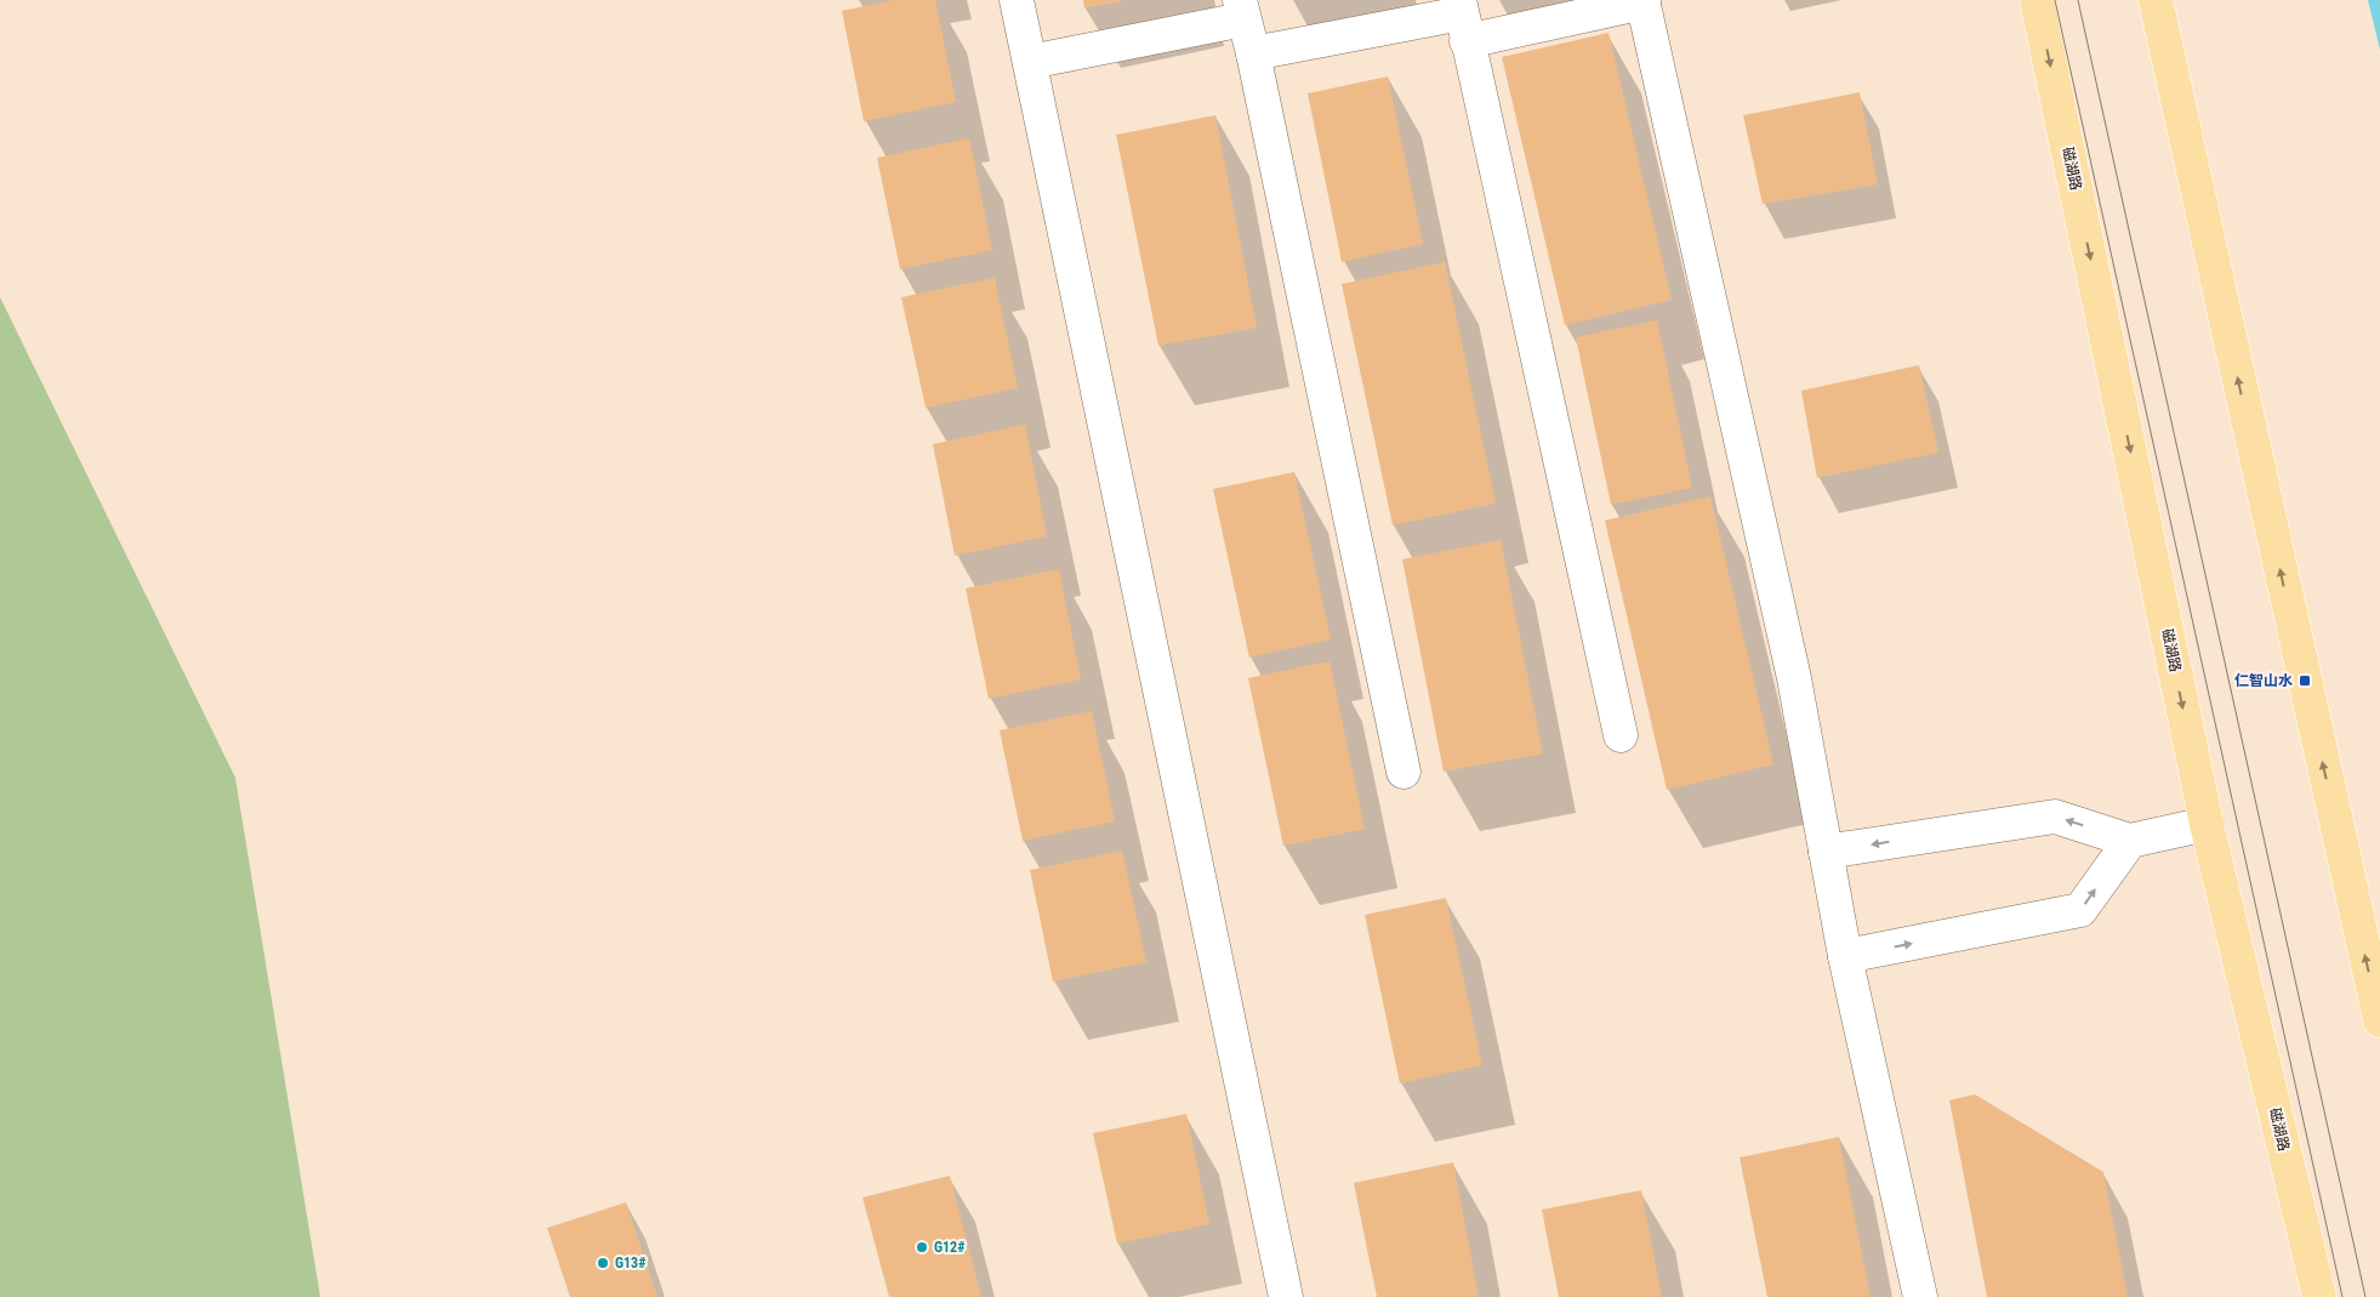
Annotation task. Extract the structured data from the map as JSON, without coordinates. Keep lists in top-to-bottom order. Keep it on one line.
{"streets":{"main road":["磁湖路"]},"places":{"transit":["仁智山水"],"other":["G12#","G13#"]}}
